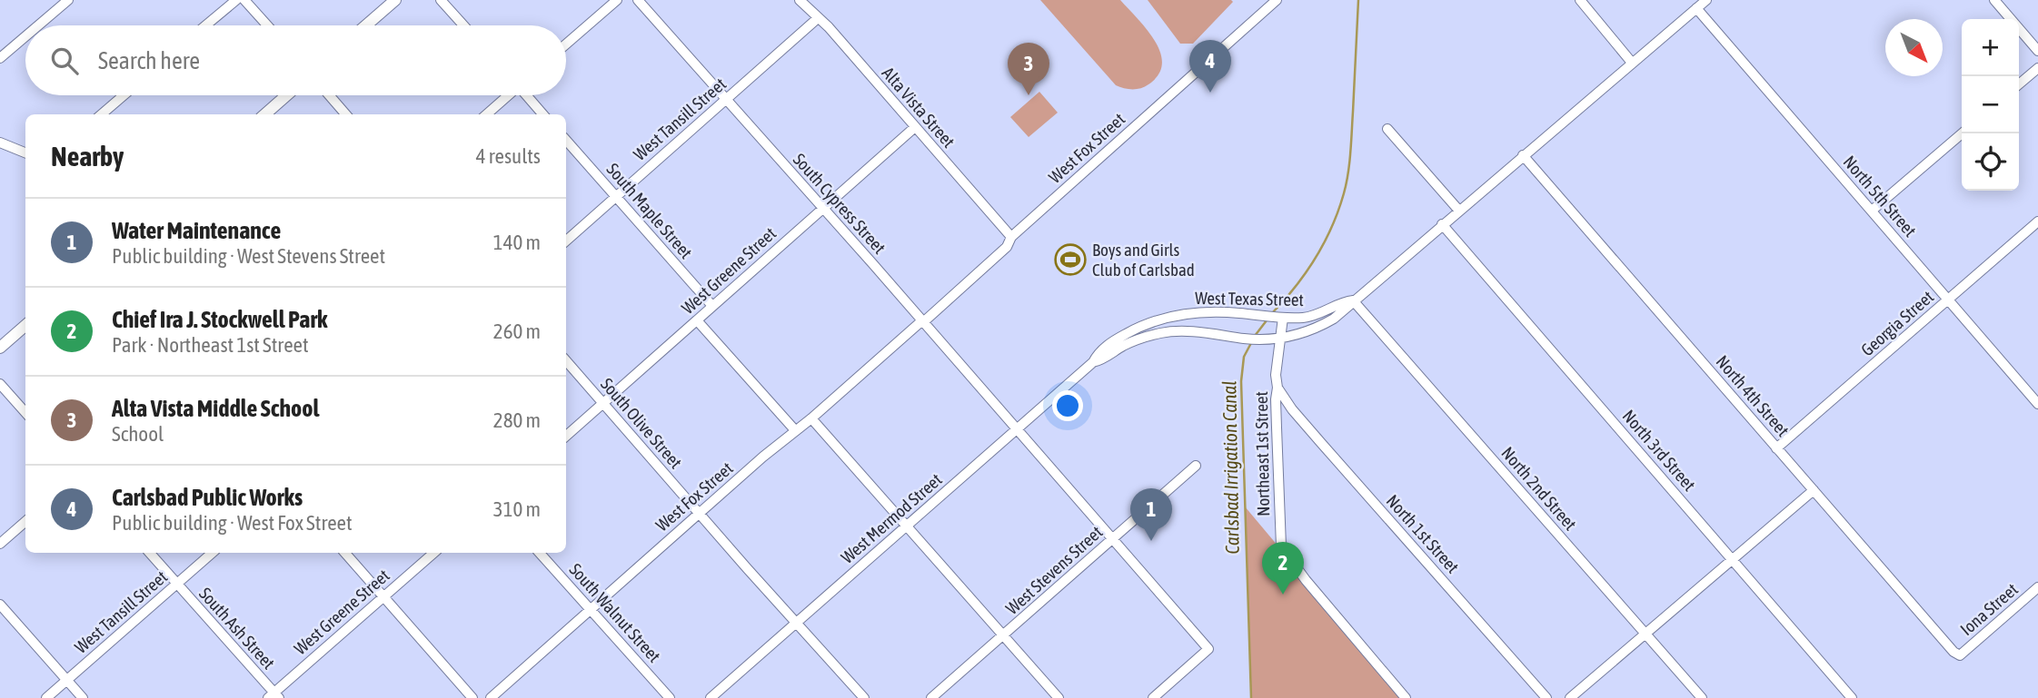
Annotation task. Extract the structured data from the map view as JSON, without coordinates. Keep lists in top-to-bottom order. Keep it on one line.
{"streets":{"street":["Alta Vista Street","West Tansill Street","West Fox Street","North 5th Street","South Cypress Street","South Maple Street","West Greene Street","West Texas Street","Georgia Street","North 4th Street","South Olive Street","North 3rd Street","Northeast 1st Street","North 2nd Street","West Mermod Street","North 1st Street","West Stevens Street","Iona Street","South Walnut Street","South Ash Street"]},"crossings":[["Alta Vista Street","West Tansill Street"],["Alta Vista Street","West Fox Street"],["Alta Vista Street","West Greene Street"],["West Tansill Street","South Cypress Street"],["West Tansill Street","South Maple Street"],["West Tansill Street","South Ash Street"],["West Fox Street","South Cypress Street"],["West Fox Street","South Olive Street"],["West Fox Street","South Walnut Street"],["North 5th Street","West Texas Street"],["North 5th Street","Georgia Street"],["South Cypress Street","West Greene Street"],["South Cypress Street","West Mermod Street"],["South Cypress Street","West Stevens Street"],["South Maple Street","West Greene Street"],["West Greene Street","South Olive Street"],["West Greene Street","South Ash Street"],["West Texas Street","North 4th Street"],["West Texas Street","North 3rd Street"],["West Texas Street","Northeast 1st Street"],["West Texas Street","North 2nd Street"],["West Texas Street","West Mermod Street"],["Georgia Street","North 4th Street"],["North 4th Street","Iona Street"],["South Olive Street","West Mermod Street"],["Northeast 1st Street","North 1st Street"]],"water":["Carlsbad Irrigation Canal"],"places":{"sports":["Boys and Girls Club of Carlsbad"]},"north":"bottom right","page":{"map_buttons":["+","−"],"search":"Search here","pins":["4","3","1","2"],"heading":["Nearby","4 results"],"list":[{"mark":"1","name":"Water Maintenance","note":"Public building · West Stevens Street","value":"140 m"},{"mark":"2","name":"Chief Ira J. Stockwell Park","note":"Park · Northeast 1st Street","value":"260 m"},{"mark":"3","name":"Alta Vista Middle School","note":"School","value":"280 m"},{"mark":"4","name":"Carlsbad Public Works","note":"Public building · West Fox Street","value":"310 m"}]}}
